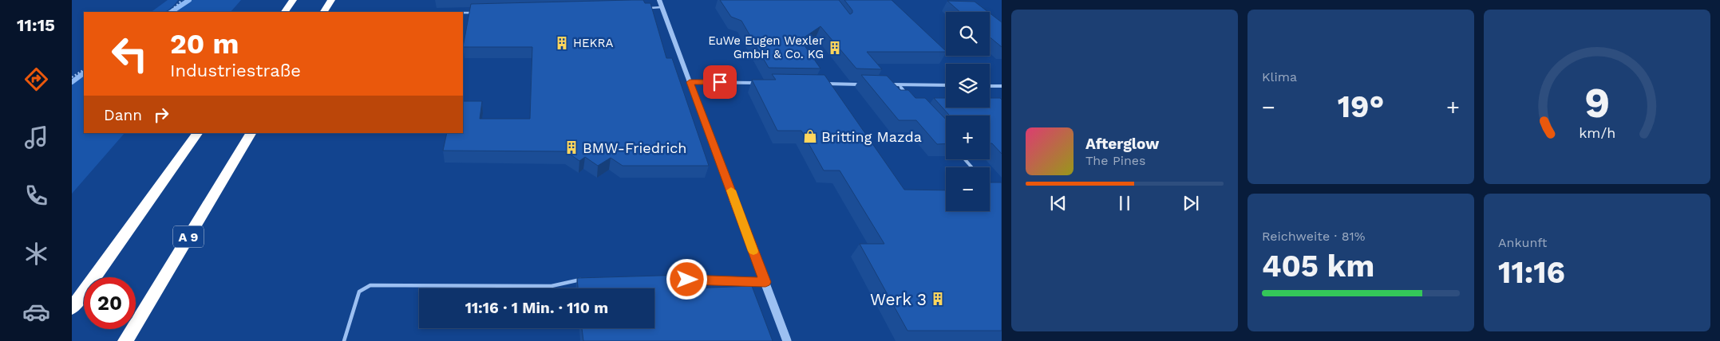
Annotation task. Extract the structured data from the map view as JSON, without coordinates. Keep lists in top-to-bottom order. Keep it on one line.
{"streets":{"highway":["A 9"]},"places":{"building":["HEKRA","EuWe Eugen Wexler GmbH & Co. KG","BMW-Friedrich","Werk 3"],"shop":["Britting Mazda"]},"page":{"tabs":"11:15","tile":["Klima",["Reichweite · 81%","405 km"],["Ankunft","11:16"]],"map_buttons":["+","−"],"turn":["20 m","Industriestraße"],"heat":["−","19°","+"],"then":"Dann","song":["Afterglow","The Pines"],"limit":"20","trip":"11:16 · 1 Min. · 110 m","gauge":["9","km/h"]}}
